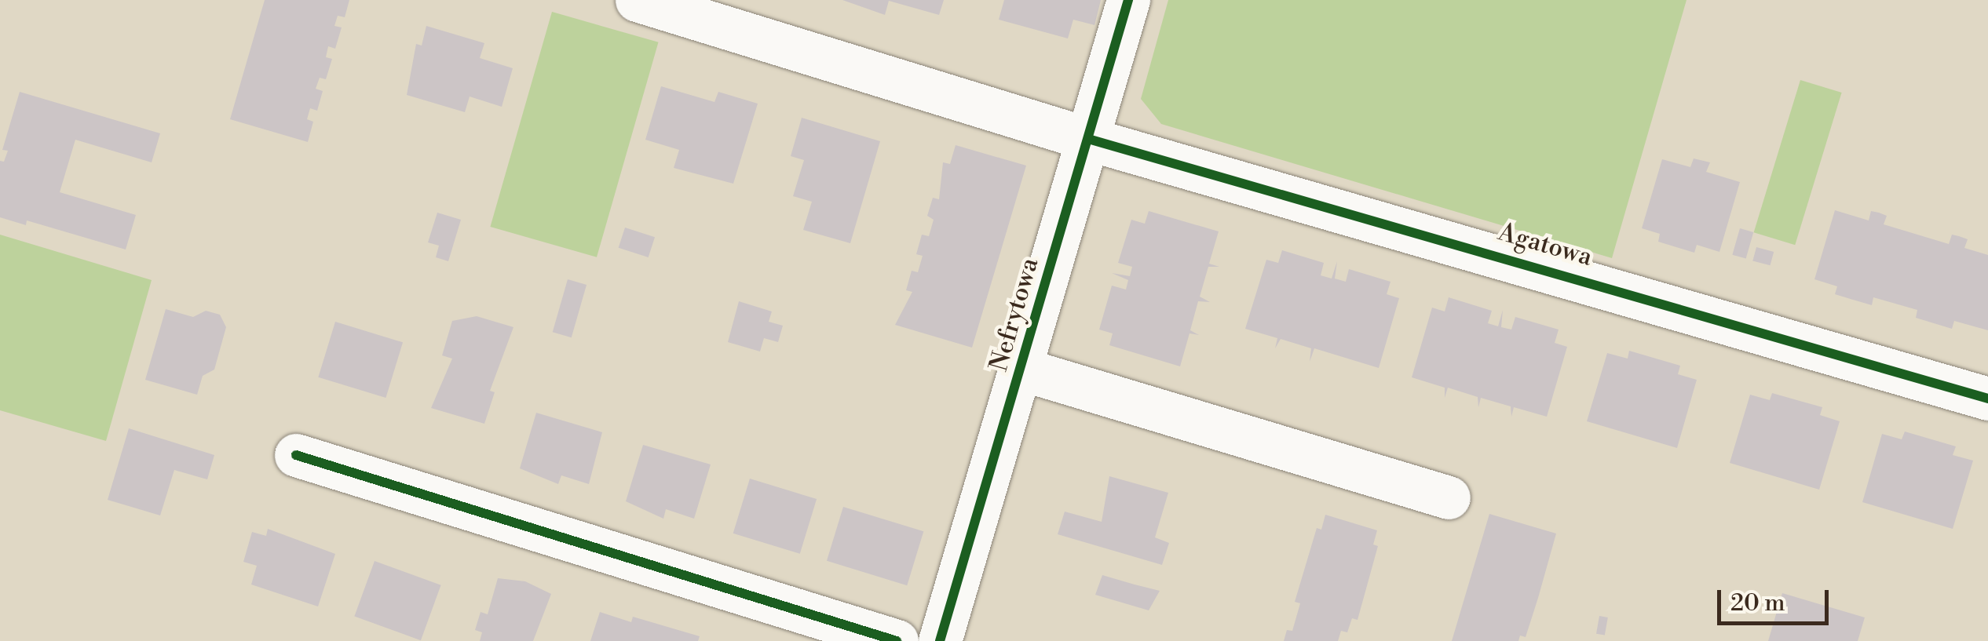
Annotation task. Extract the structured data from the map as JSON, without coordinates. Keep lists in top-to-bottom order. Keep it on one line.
{"streets":{"street":["Agatowa","Nefrytowa"]},"crossings":[["Agatowa","Nefrytowa"]],"scale_bar":"20 m"}
